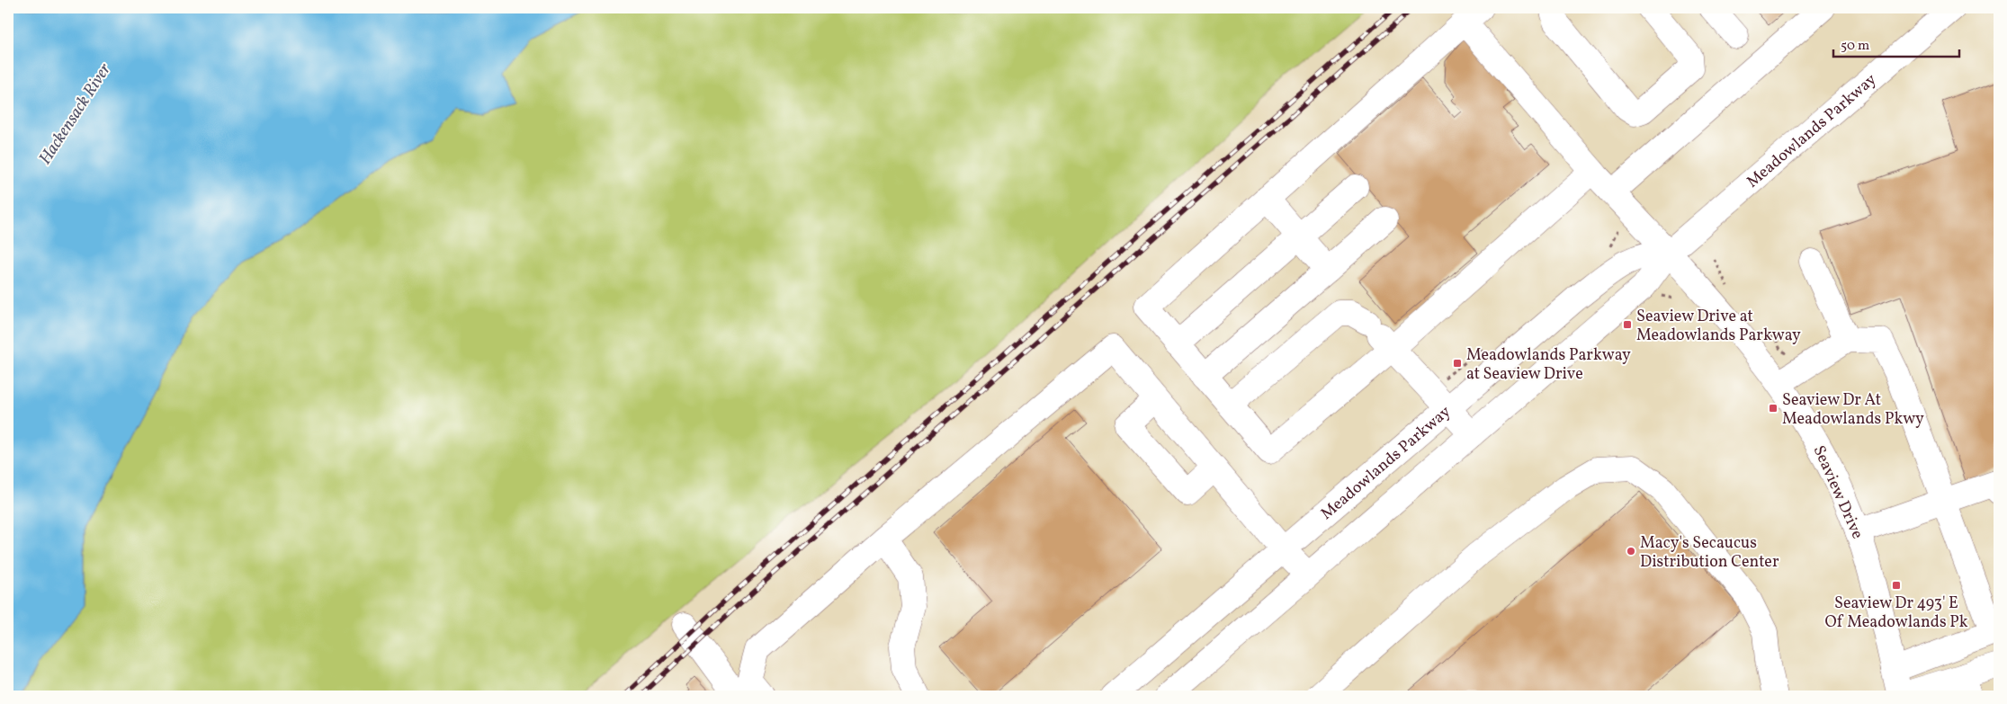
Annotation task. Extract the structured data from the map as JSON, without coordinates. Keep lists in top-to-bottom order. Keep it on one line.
{"streets":{"street":["Meadowlands Parkway","Seaview Drive"]},"crossings":[["Meadowlands Parkway","Seaview Drive"]],"water":["Hackensack River"],"places":{"transit":["Seaview Drive at Meadowlands Parkway","Meadowlands Parkway at Seaview Drive","Seaview Dr At Meadowlands Pkwy","Seaview Dr 493' E Of Meadowlands Pk"],"other":["Macy's Secaucus Distribution Center"]},"scale_bar":"50 m"}
